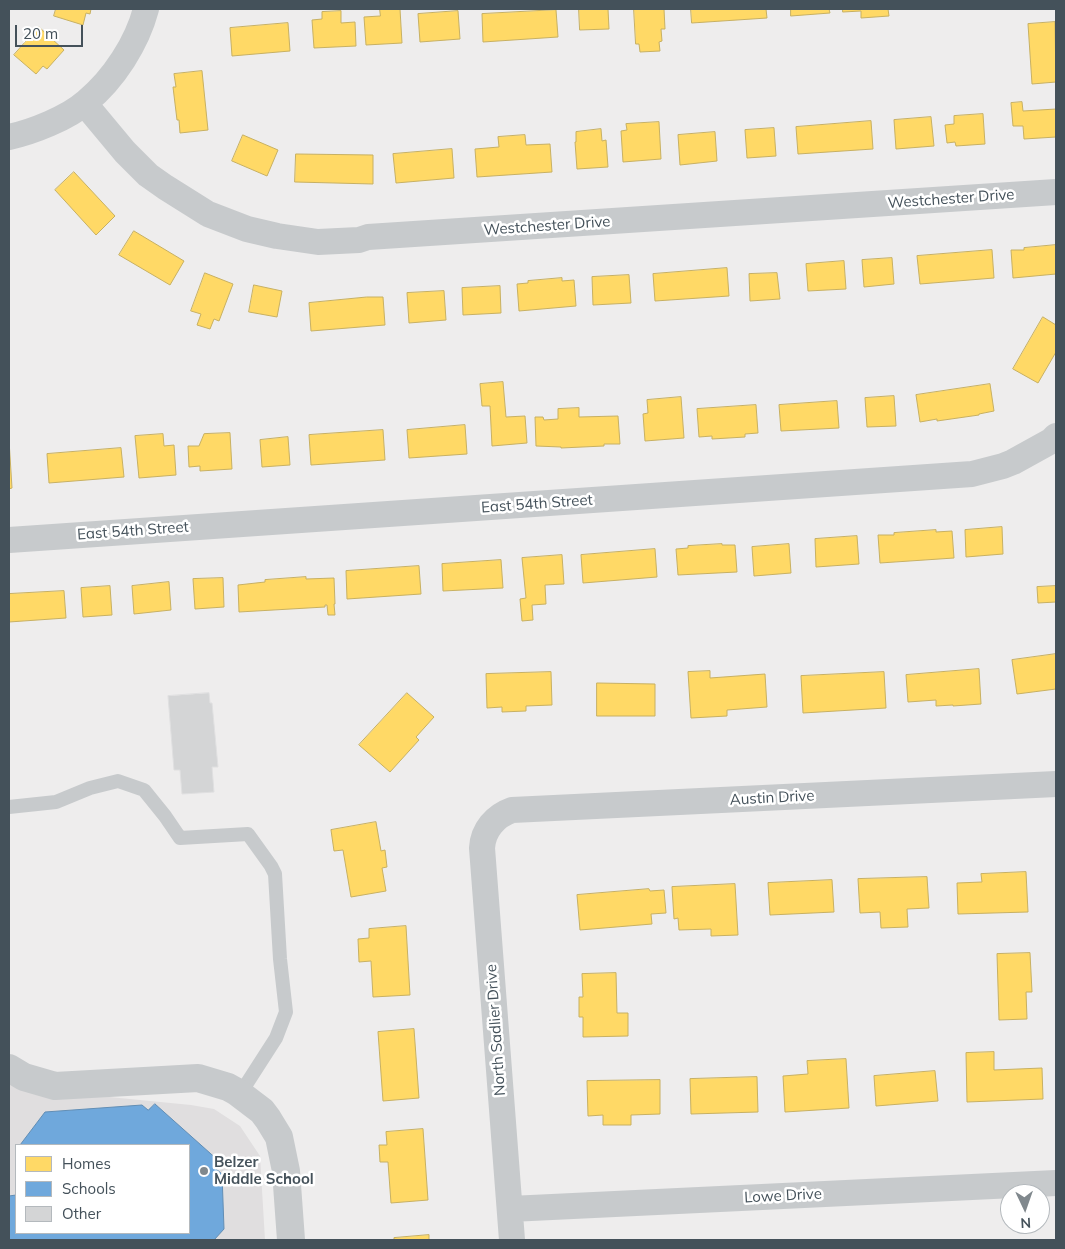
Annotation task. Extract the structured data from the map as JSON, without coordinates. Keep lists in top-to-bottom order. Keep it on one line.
{"streets":{"street":["Westchester Drive","East 54th Street","Austin Drive","North Sadlier Drive","Lowe Drive"]},"crossings":[["Austin Drive","North Sadlier Drive"],["North Sadlier Drive","Lowe Drive"]],"places":["Belzer Middle School"],"legend":["Homes","Schools","Other"],"scale_bar":"20 m","north":"bottom"}
